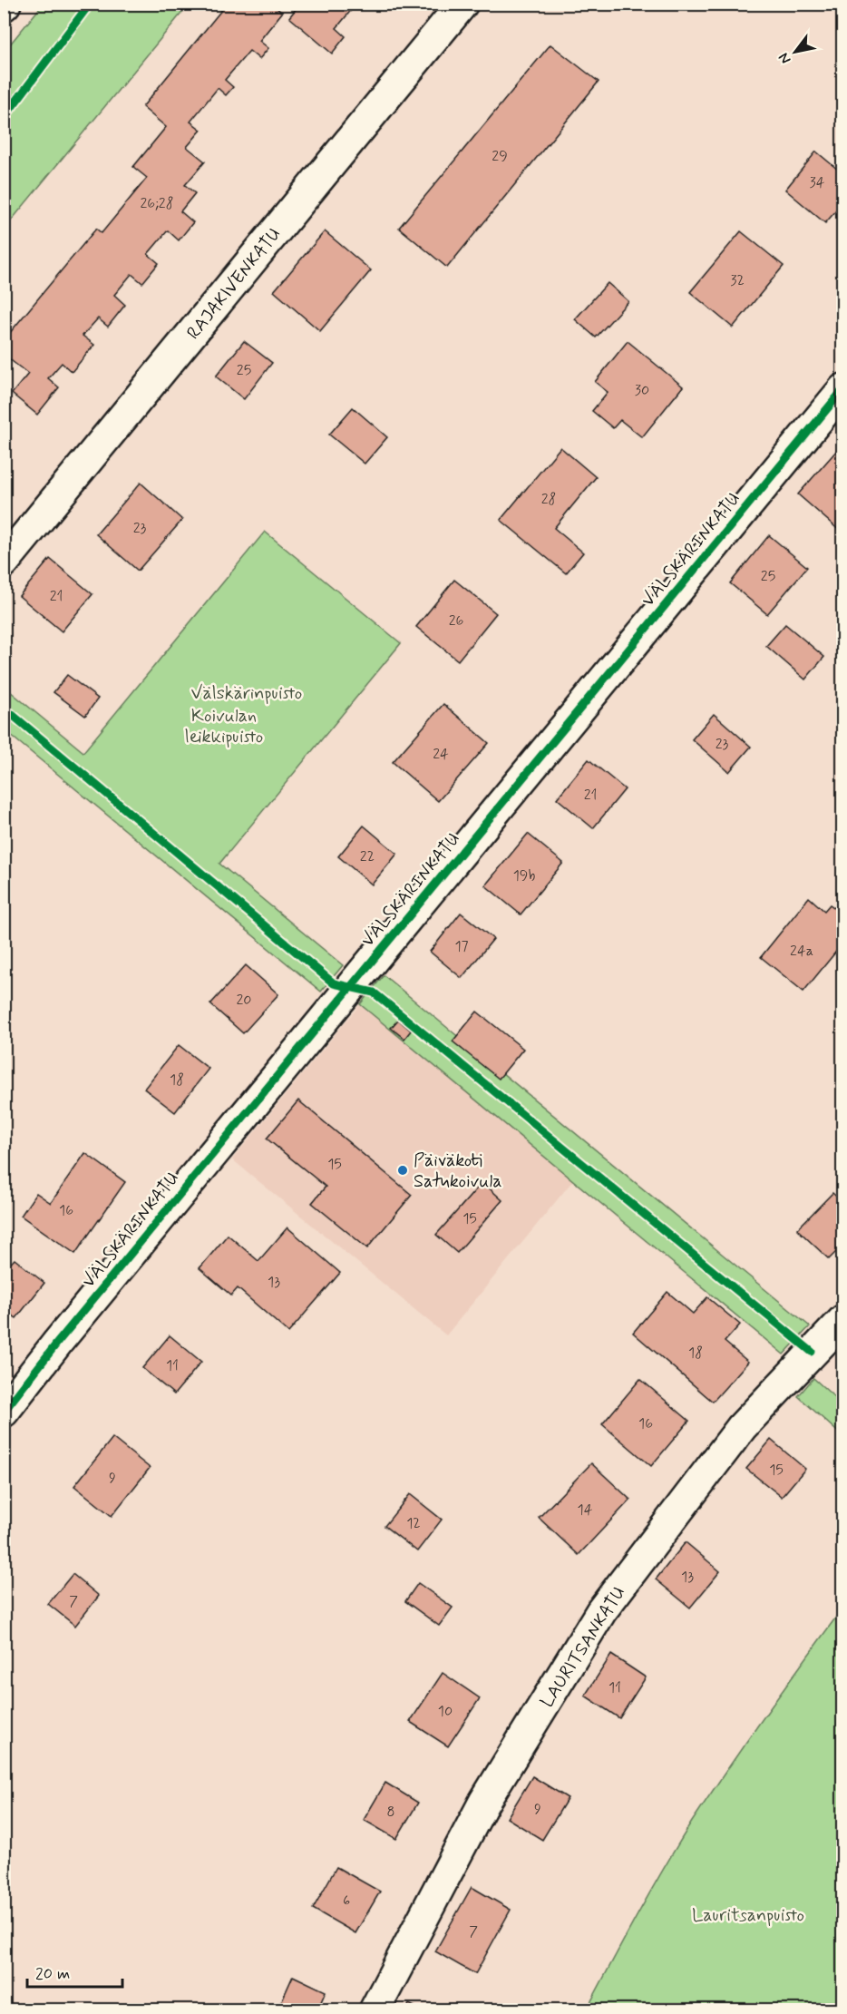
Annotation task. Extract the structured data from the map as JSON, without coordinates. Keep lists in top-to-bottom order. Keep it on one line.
{"streets":{"street":["RAJAKIVENKATU","VÄLSKÄRINKATU","LAURITSANKATU"]},"parks":["Välskärinpuisto","Koivulan leikkipuisto","Lauritsanpuisto"],"places":["Päiväkoti Satukoivula"],"house_numbers":["29","34","26;28","32","25","30","28","23","25","21","26","23","24","21","22","19b","17","24a","20","18","15","16","15","13","18","11","16","15","9","14","12","13","7","11","10","9","8","6","7"],"scale_bar":"20 m","north":"bottom left"}
